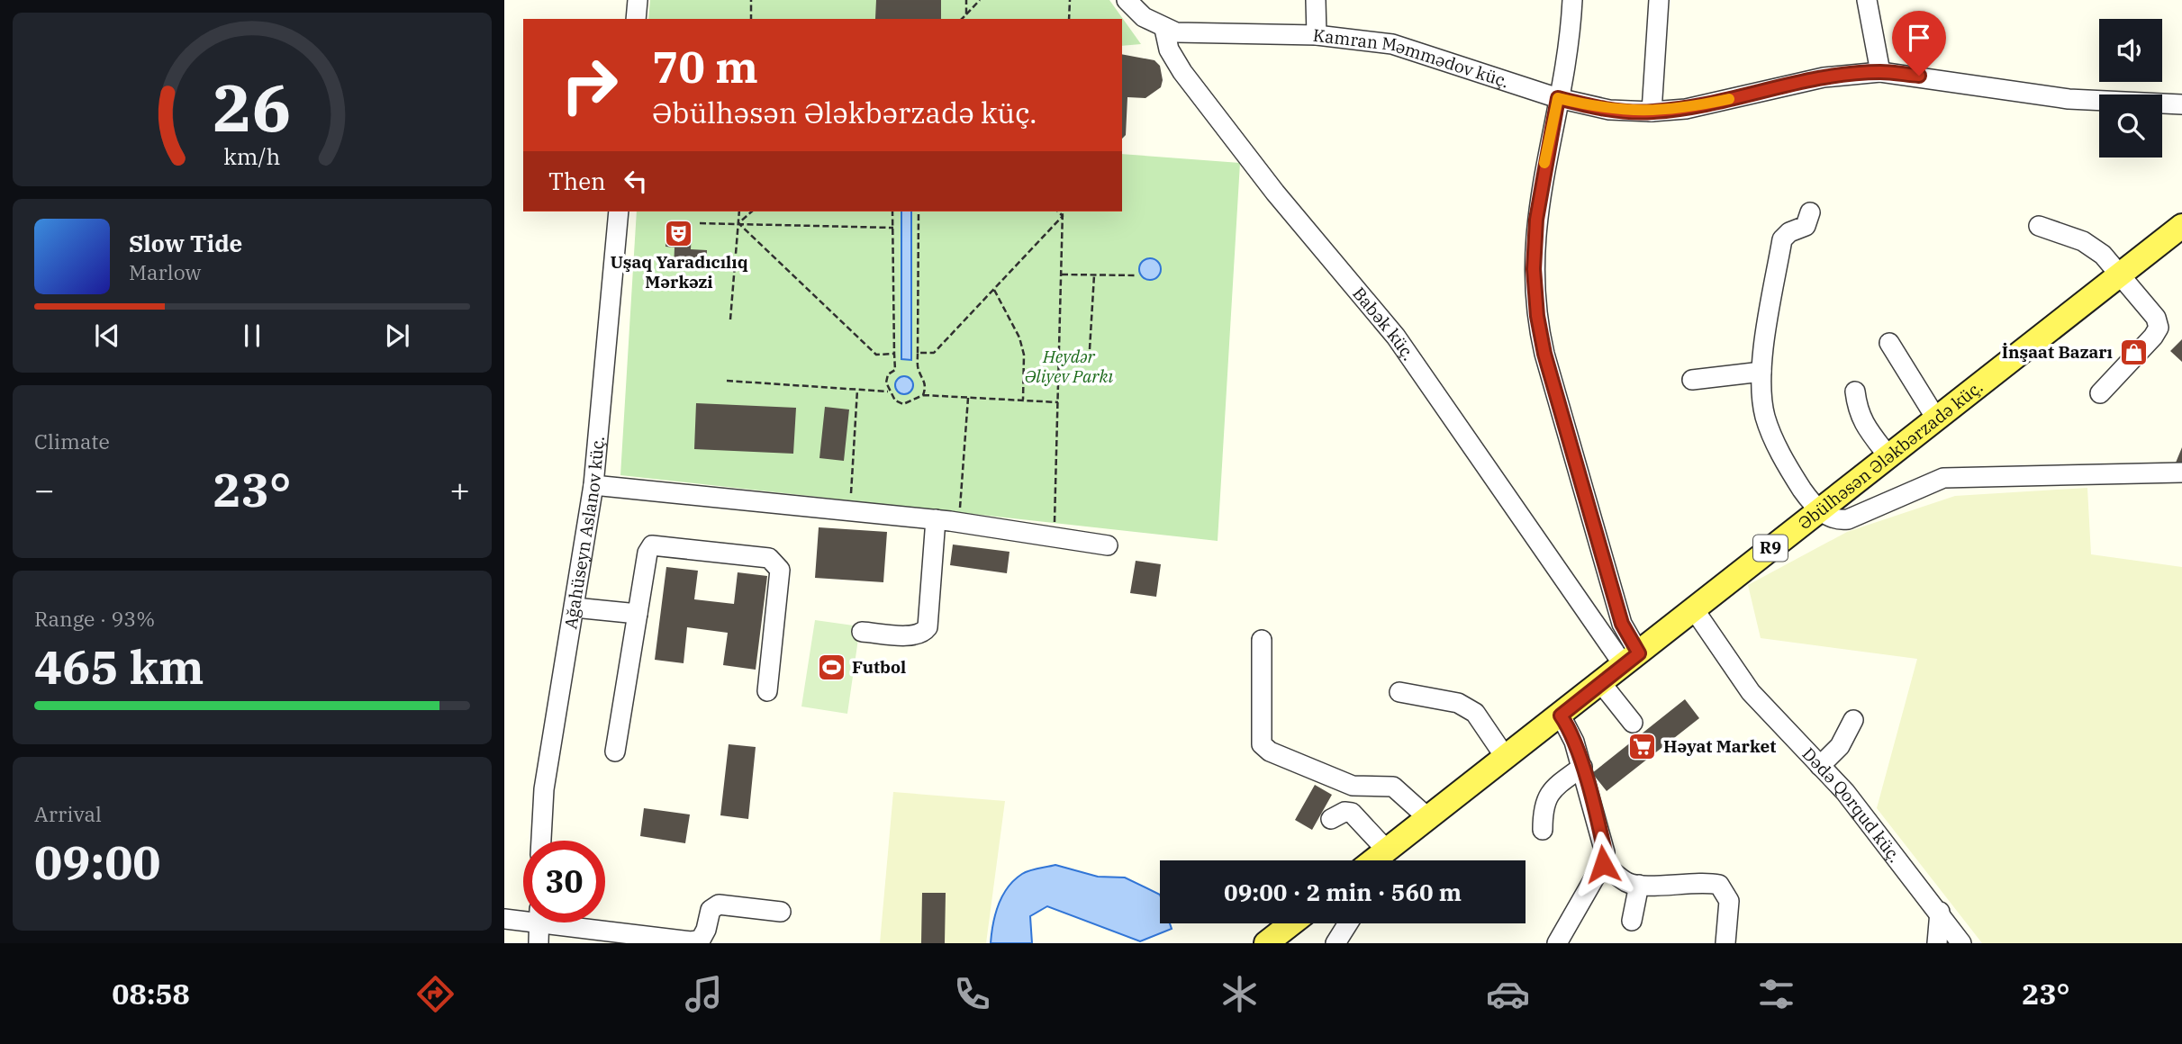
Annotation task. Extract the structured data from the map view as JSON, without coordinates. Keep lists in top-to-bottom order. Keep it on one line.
{"streets":{"main road":["Əbülhəsən Ələkbərzadə küç.","R9"],"street":["Kamran Məmmədov küç.","Babək küç.","Ağahüseyn Aslanov küç.","Dədə Qorqud küç."]},"crossings":[["Kamran Məmmədov küç.","Babək küç."],["Babək küç.","Əbülhəsən Ələkbərzadə küç."],["Əbülhəsən Ələkbərzadə küç.","Dədə Qorqud küç."]],"parks":["Heydər Əliyev Parkı"],"places":{"theatre":["Uşaq Yaradıcılıq Mərkəzi"],"shop":["İnşaat Bazarı"],"sports":["Futbol"],"supermarket":["Həyat Market"]},"page":{"turn":["70 m","Əbülhəsən Ələkbərzadə küç."],"then":"Then","song":["Slow Tide","Marlow"],"tile":["Climate",["Range · 93%","465 km"],["Arrival","09:00"]],"heat":["−","23°","+"],"limit":"30","trip":"09:00 · 2 min · 560 m","tabs":["08:58","23°"],"gauge":["26","km/h"]}}
